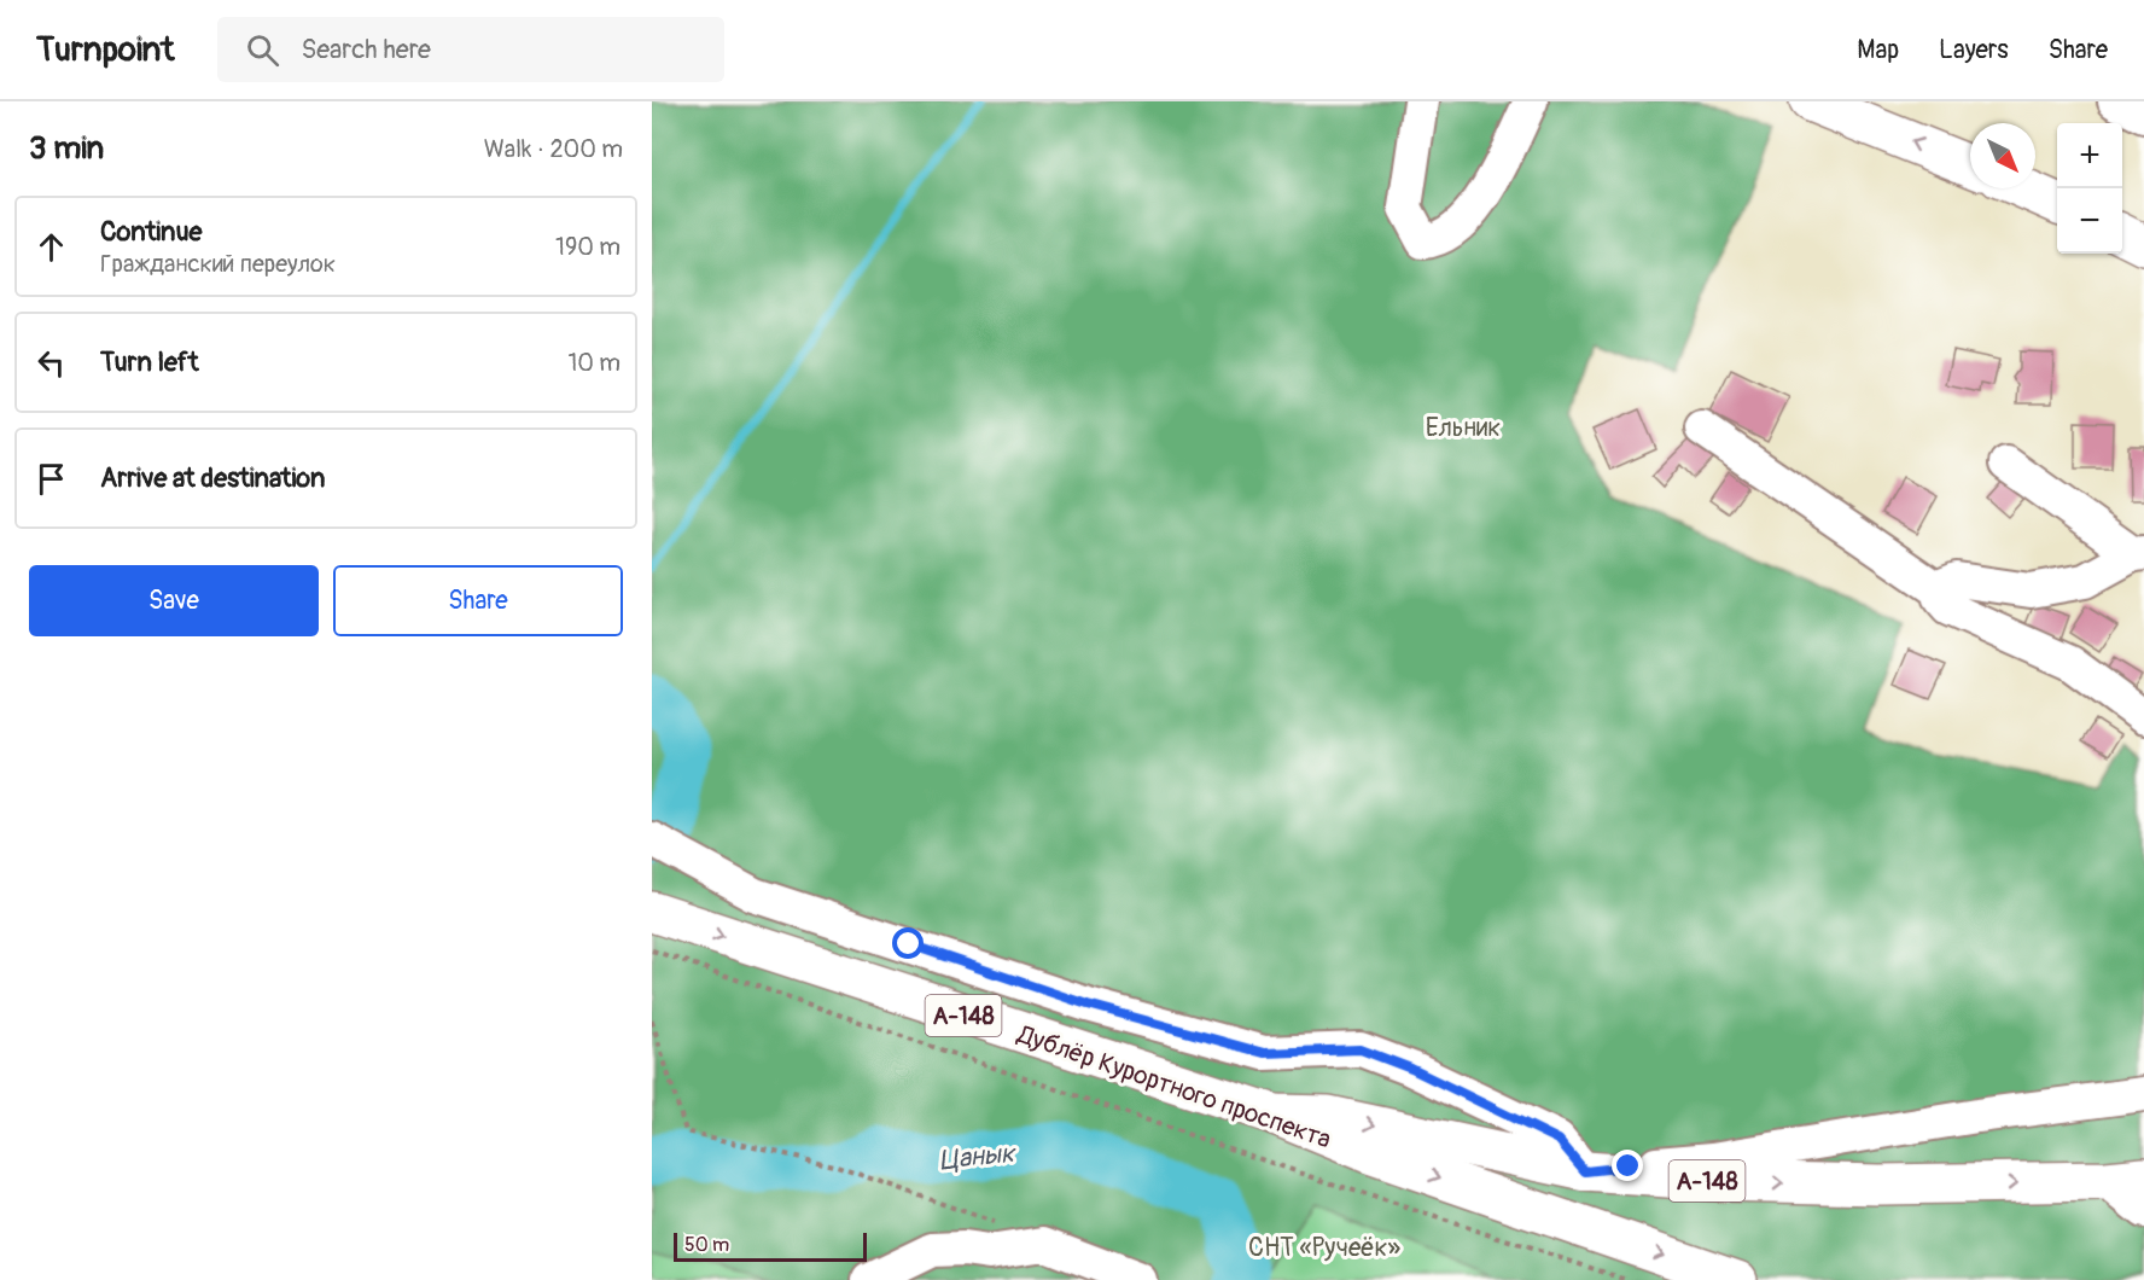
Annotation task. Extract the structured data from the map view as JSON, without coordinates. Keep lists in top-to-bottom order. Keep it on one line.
{"streets":{"main road":["А-148","Дублёр Курортного проспекта"]},"crossings":[["А-148","Дублёр Курортного проспекта"]],"water":["Цанык"],"parks":["Ельник","СНТ «Ручеёк»"],"scale_bar":"50 m","north":"bottom right","page":{"header":"Turnpoint","search":"Search here","nav":["Map","Layers","Share"],"heading":["3 min","Walk · 200 m"],"map_buttons":["+","−"],"list":[["Continue","Гражданский переулок","190 m"],["Turn left","10 m"],"Arrive at destination"],"buttons":["Save","Share"],"scale":"50 m"}}
